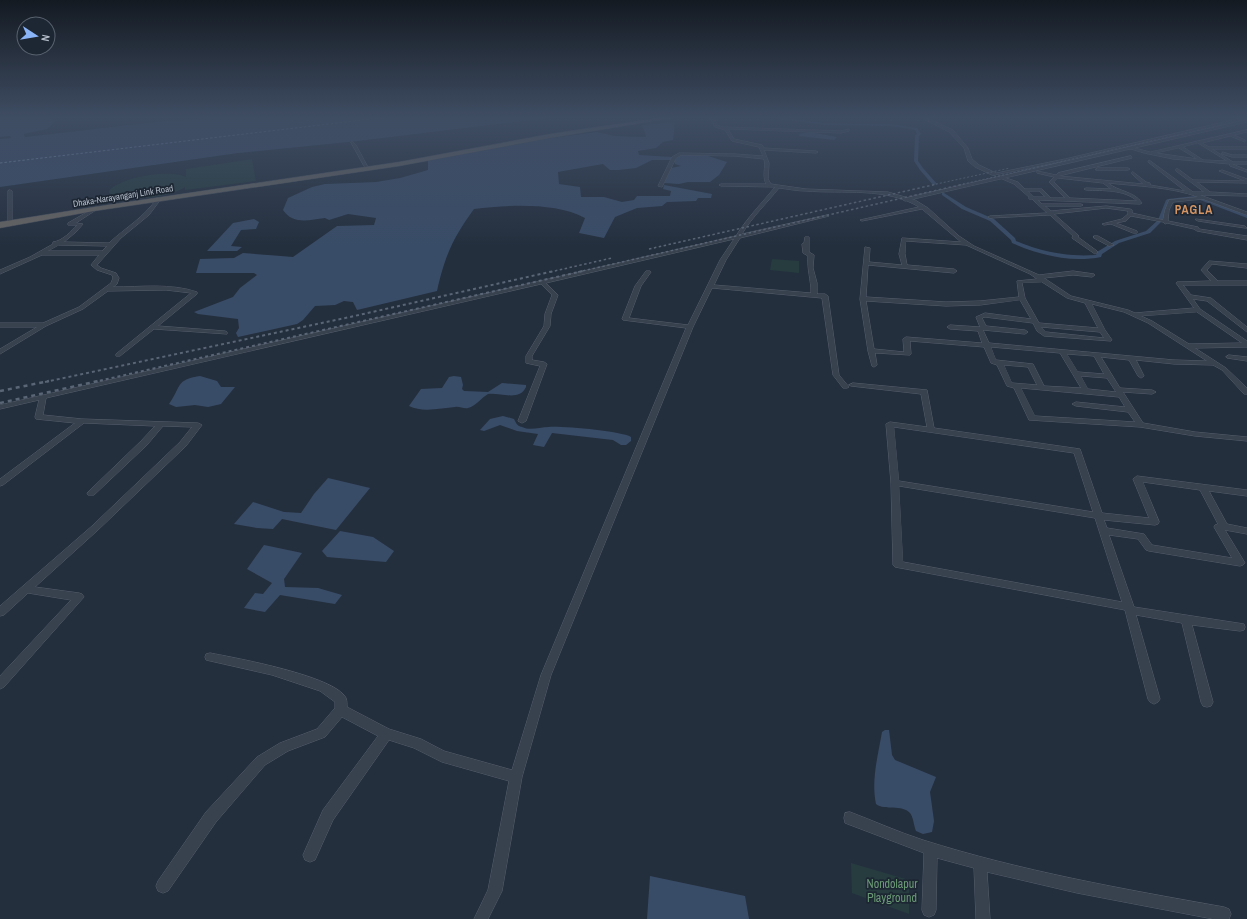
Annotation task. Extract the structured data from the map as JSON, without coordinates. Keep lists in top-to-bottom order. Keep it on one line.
{"streets":{"highway":["Dhaka-Narayanganj Link Road"]},"districts":["PAGLA"],"parks":["Nondolapur Playground"],"north":"right"}
